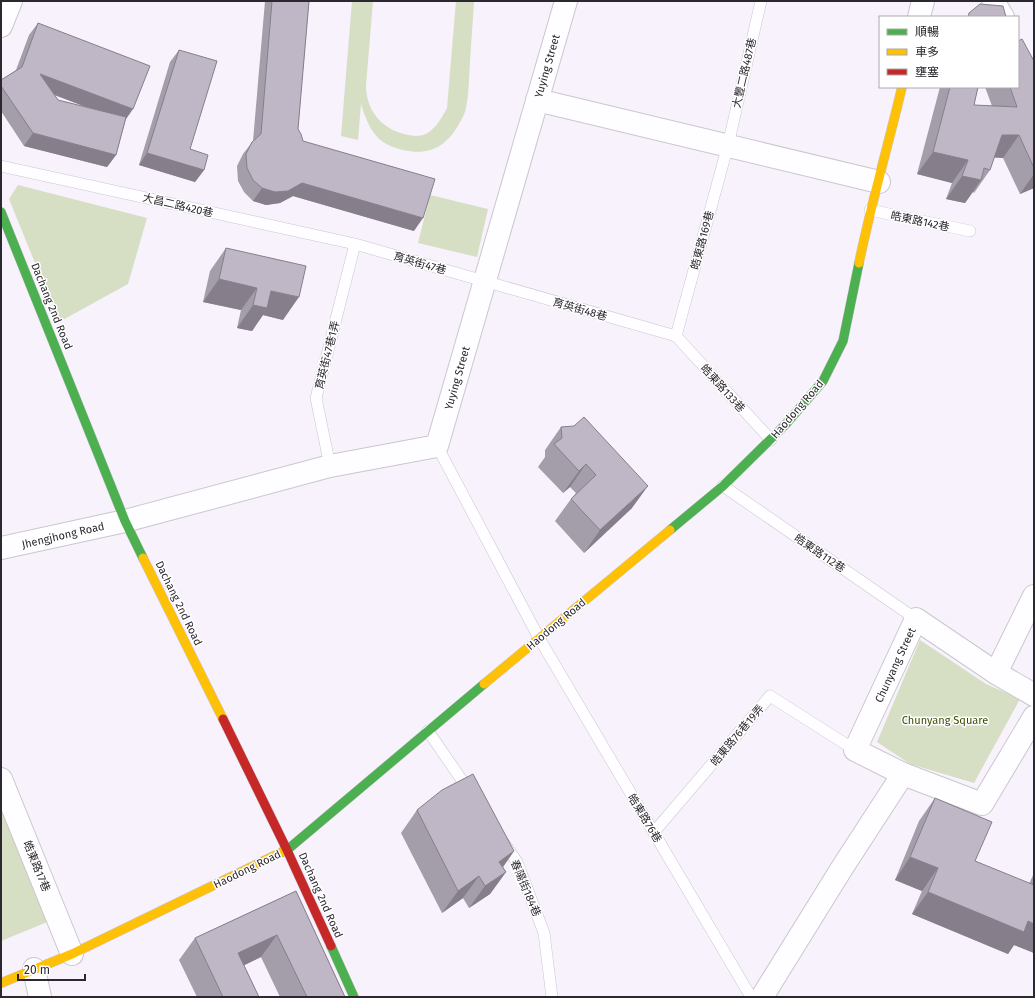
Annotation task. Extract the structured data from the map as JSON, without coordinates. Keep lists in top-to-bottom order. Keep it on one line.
{"streets":{"street":["Yuying Street","Dachang 2nd Road","Haodong Road","Jhengjhong Road","Chunyang Street","皓東路17巷"],"lane":["大豐二路487巷","大昌二路420巷","皓東路142巷","皓東路169巷","育英街47巷","育英街48巷","育英街47巷1弄","皓東路133巷","皓東路112巷","皓東路76巷19弄","皓東路76巷","春陽街184巷"]},"crossings":[["Yuying Street","育英街47巷"],["Yuying Street","育英街48巷"],["Yuying Street","皓東路76巷"],["大豐二路487巷","皓東路169巷"],["大昌二路420巷","育英街47巷"],["大昌二路420巷","育英街47巷1弄"],["皓東路142巷","Haodong Road"],["皓東路169巷","育英街48巷"],["皓東路169巷","皓東路133巷"],["育英街47巷","育英街48巷"],["育英街47巷","育英街47巷1弄"],["Dachang 2nd Road","Haodong Road"],["Dachang 2nd Road","Jhengjhong Road"],["育英街48巷","皓東路133巷"],["皓東路133巷","Haodong Road"],["Haodong Road","皓東路112巷"],["Haodong Road","皓東路76巷"],["Haodong Road","皓東路17巷"],["皓東路112巷","Chunyang Street"],["Chunyang Street","皓東路76巷19弄"],["皓東路76巷19弄","皓東路76巷"]],"parks":["Chunyang Square"],"legend":["順暢","車多","壅塞"],"scale_bar":"20 m"}
